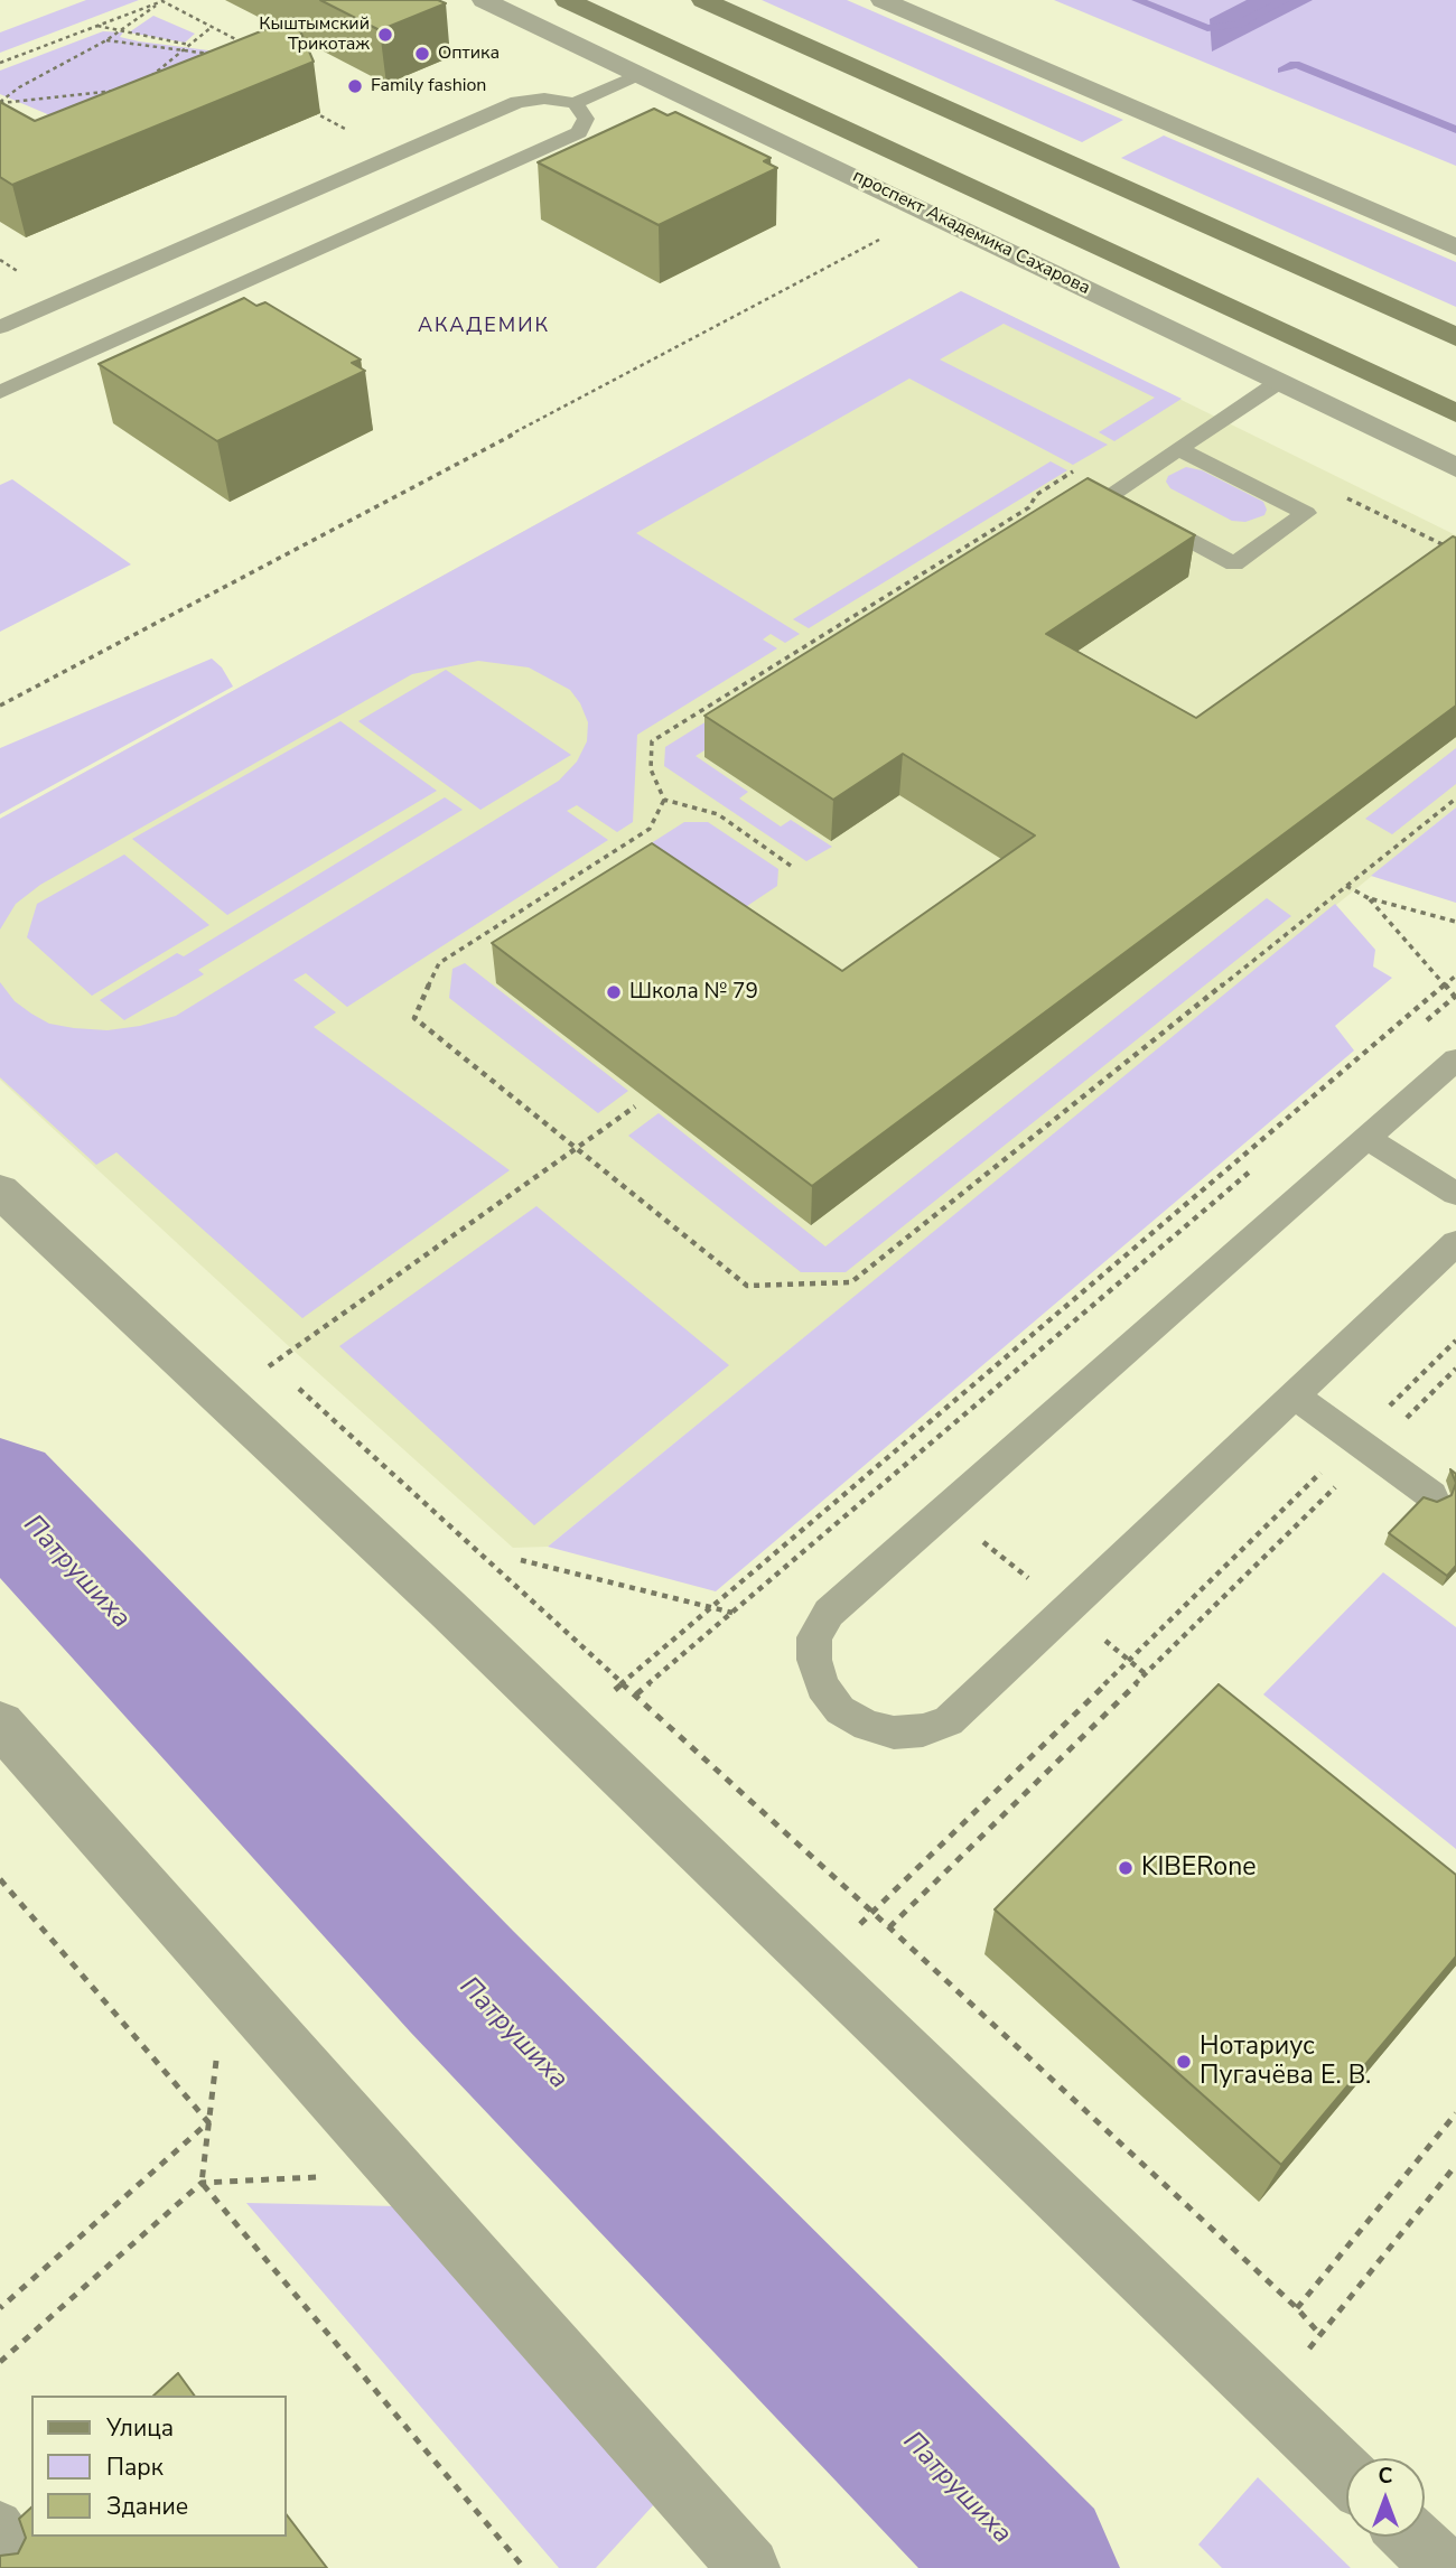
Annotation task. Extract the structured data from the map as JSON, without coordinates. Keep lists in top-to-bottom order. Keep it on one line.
{"streets":{"street":["проспект Академика Сахарова"]},"districts":["АКАДЕМИК"],"water":["Патрушиха"],"places":["Кыштымский Трикотаж","Оптика","Family fashion","Школа № 79","KIBERone","Нотариус Пугачёва Е. В."],"legend":["Улица","Парк","Здание"],"north":"top"}
